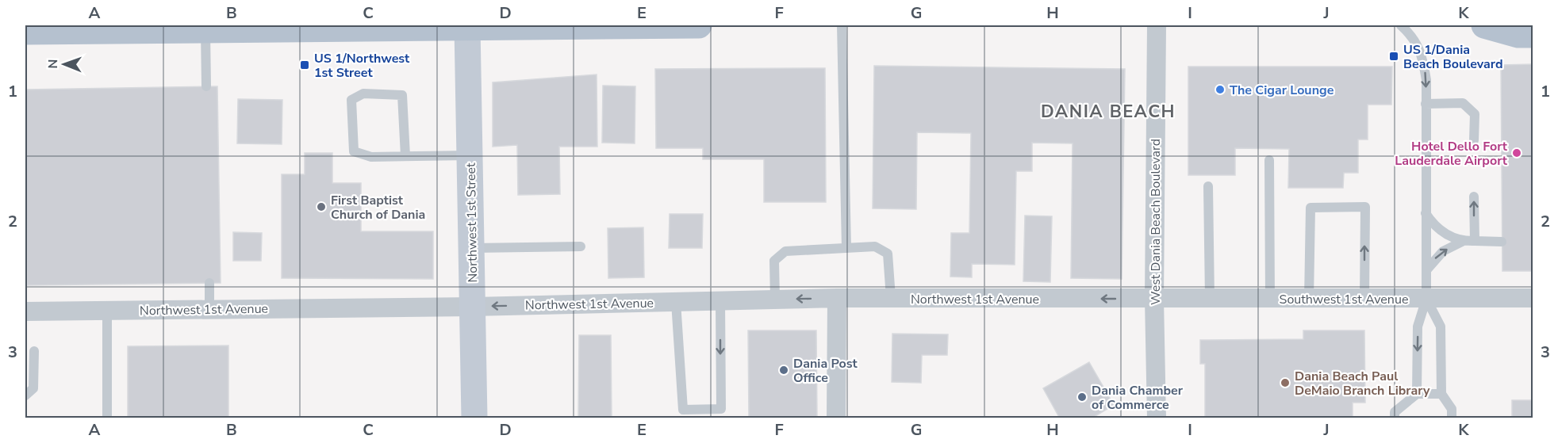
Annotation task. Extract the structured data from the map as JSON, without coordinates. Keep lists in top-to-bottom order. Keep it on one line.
{"streets":{"street":["West Dania Beach Boulevard","Northwest 1st Street","Northwest 1st Avenue","Southwest 1st Avenue"]},"crossings":[["West Dania Beach Boulevard","Northwest 1st Avenue"],["West Dania Beach Boulevard","Southwest 1st Avenue"],["Northwest 1st Street","Northwest 1st Avenue"],["Northwest 1st Avenue","Southwest 1st Avenue"]],"one_way":["Northwest 1st Avenue"],"districts":["DANIA BEACH"],"places":{"transit":["US 1/Dania Beach Boulevard","US 1/Northwest 1st Street"],"other":["The Cigar Lounge","Hotel Dello Fort Lauderdale Airport","First Baptist Church of Dania","Dania Post Office","Dania Beach Paul DeMaio Branch Library","Dania Chamber of Commerce"]},"north":"left","grid":{"columns":["A","B","C","D","E","F","G","H","I","J","K"],"rows":["1","2","3"]}}
